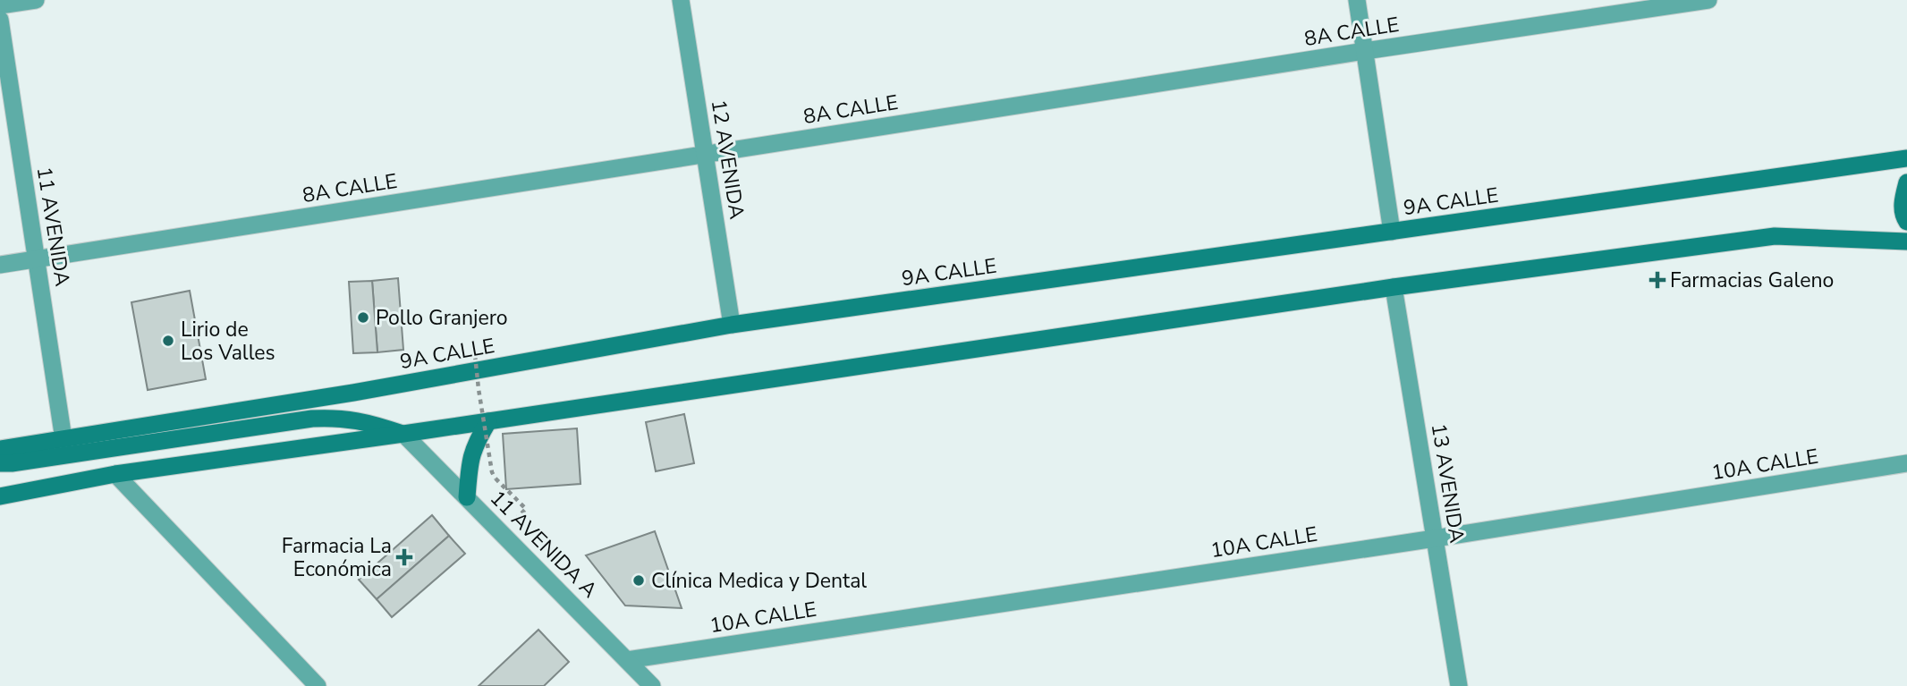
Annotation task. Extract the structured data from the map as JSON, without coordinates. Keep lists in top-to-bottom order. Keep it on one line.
{"streets":{"main road":["9A CALLE"],"street":["8A CALLE","12 AVENIDA","11 AVENIDA","10A CALLE","13 AVENIDA","11 AVENIDA A"]},"crossings":[["8A CALLE","12 AVENIDA"],["8A CALLE","11 AVENIDA"],["12 AVENIDA","9A CALLE"],["9A CALLE","11 AVENIDA"],["10A CALLE","13 AVENIDA"],["10A CALLE","11 AVENIDA A"]],"places":{"health":["Farmacias Galeno","Farmacia La Económica"],"other":["Pollo Granjero","Lirio de Los Valles","Clínica Medica y Dental"]}}
